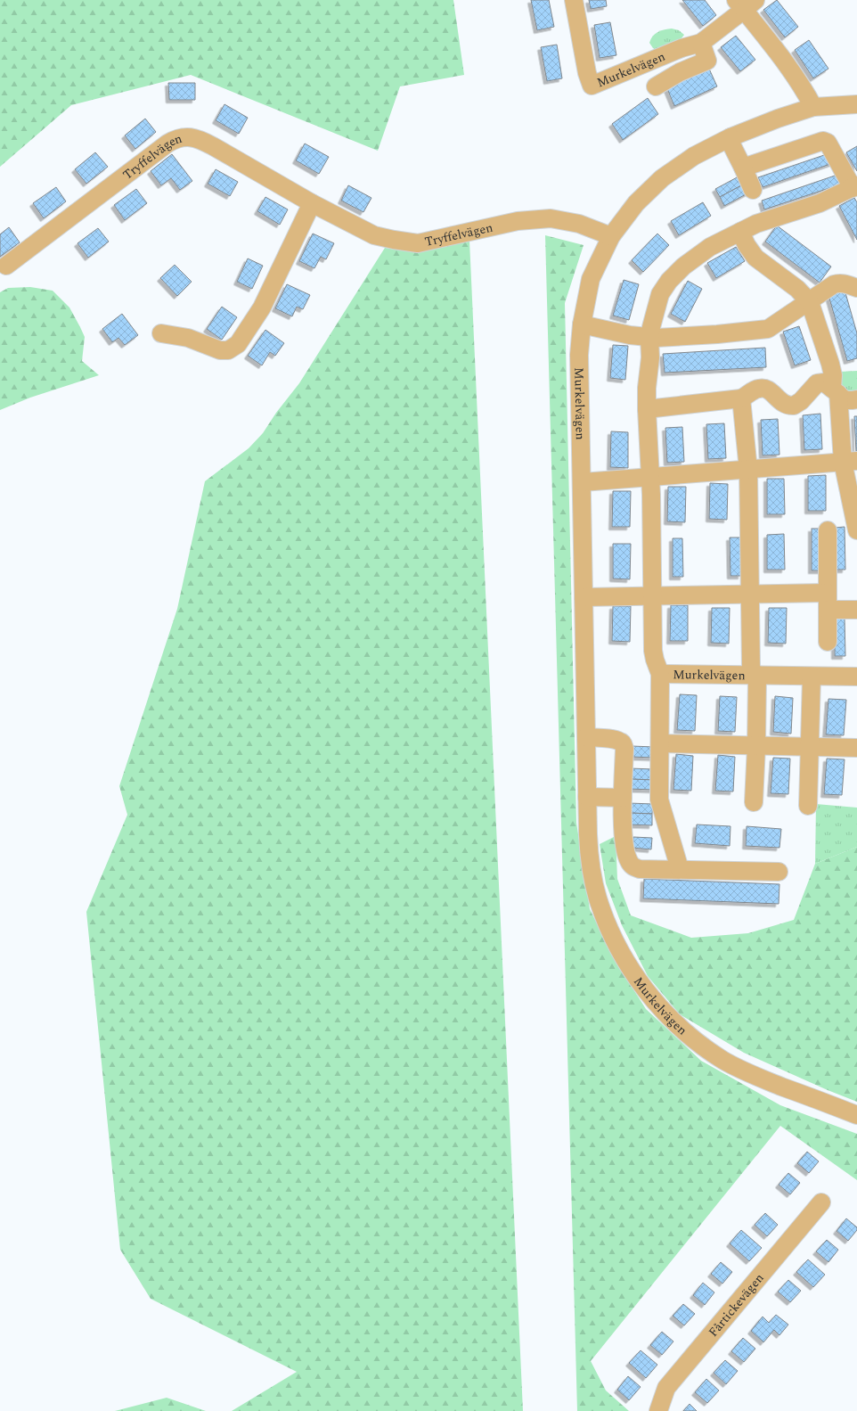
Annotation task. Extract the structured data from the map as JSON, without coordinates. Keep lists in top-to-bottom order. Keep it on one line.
{"streets":{"street":["Murkelvägen","Tryffelvägen","Fårtickevägen"]},"crossings":[["Murkelvägen","Tryffelvägen"]]}
